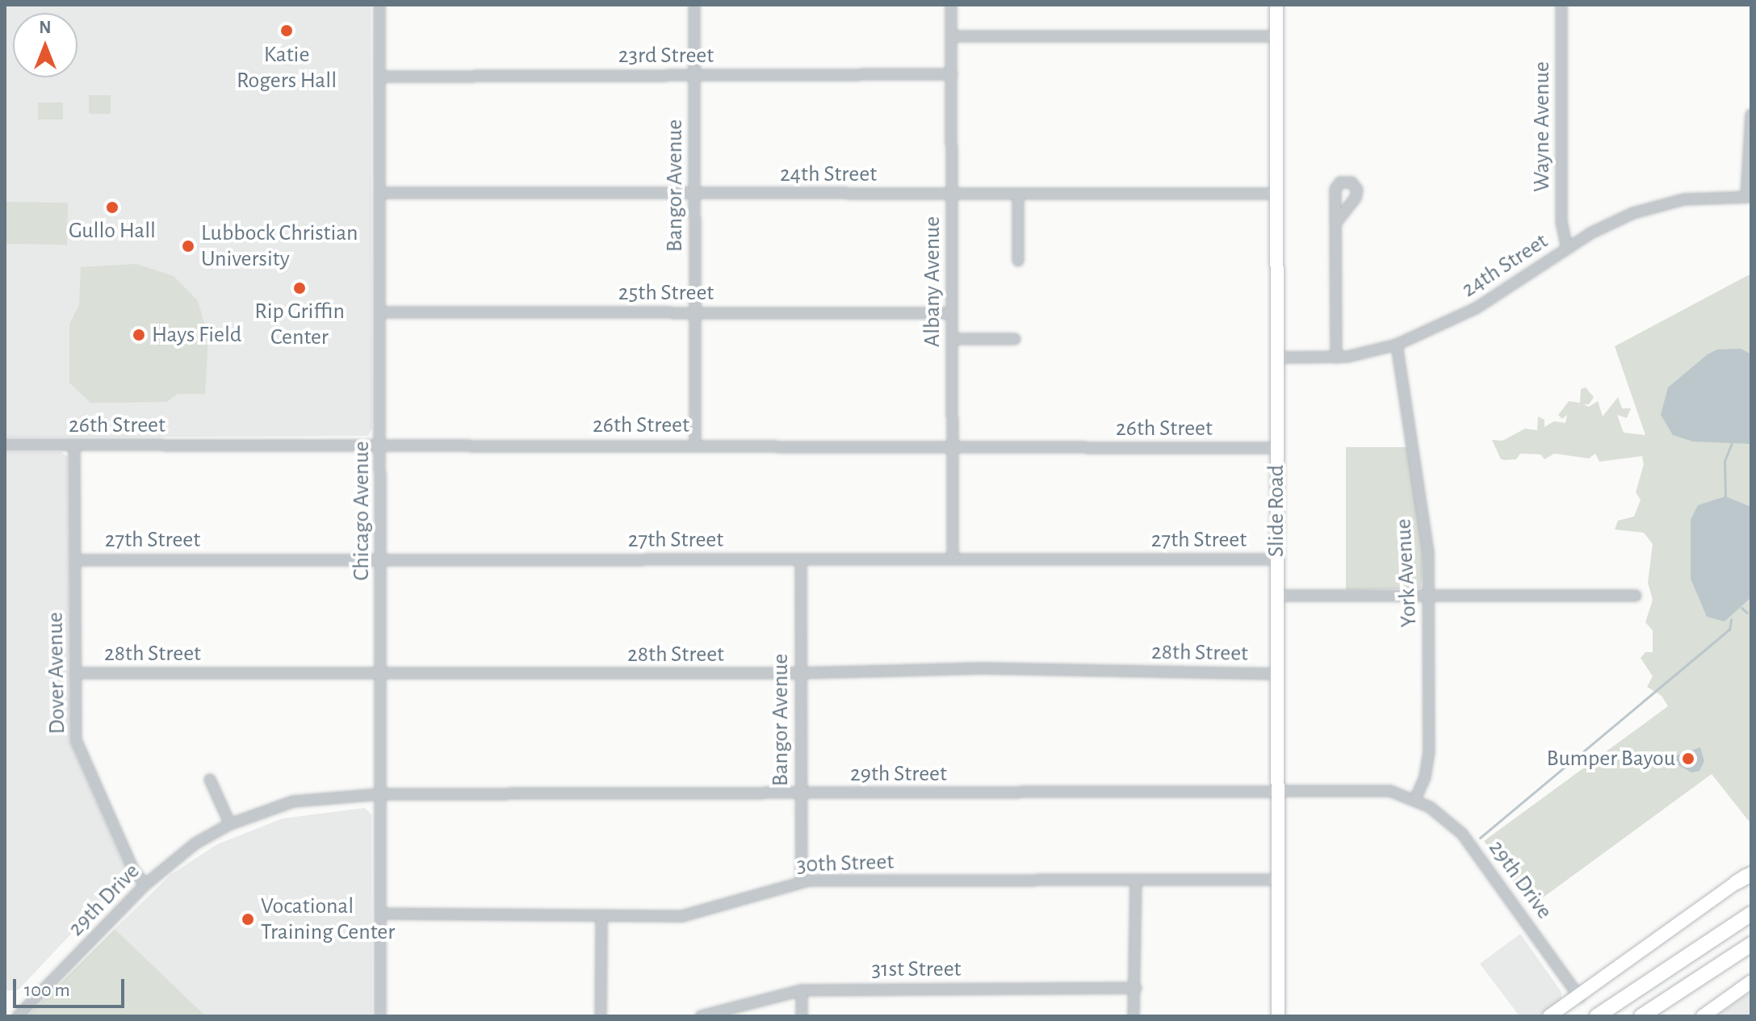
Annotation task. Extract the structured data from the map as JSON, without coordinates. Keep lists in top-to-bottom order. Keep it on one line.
{"streets":{"main road":["Slide Road"],"street":["23rd Street","Wayne Avenue","24th Street","Bangor Avenue","Albany Avenue","25th Street","26th Street","Chicago Avenue","27th Street","York Avenue","28th Street","Dover Avenue","29th Street","30th Street","29th Drive","31st Street"]},"crossings":[["23rd Street","Bangor Avenue"],["23rd Street","Albany Avenue"],["23rd Street","Chicago Avenue"],["Wayne Avenue","24th Street"],["24th Street","Bangor Avenue"],["24th Street","Albany Avenue"],["24th Street","Chicago Avenue"],["24th Street","Slide Road"],["24th Street","York Avenue"],["Bangor Avenue","25th Street"],["Bangor Avenue","26th Street"],["Bangor Avenue","27th Street"],["Bangor Avenue","28th Street"],["Bangor Avenue","29th Street"],["Bangor Avenue","30th Street"],["Albany Avenue","25th Street"],["Albany Avenue","26th Street"],["Albany Avenue","27th Street"],["25th Street","Chicago Avenue"],["26th Street","Chicago Avenue"],["26th Street","Slide Road"],["26th Street","Dover Avenue"],["Chicago Avenue","27th Street"],["Chicago Avenue","28th Street"],["Chicago Avenue","29th Street"],["Chicago Avenue","30th Street"],["Chicago Avenue","29th Drive"],["Slide Road","27th Street"],["Slide Road","28th Street"],["Slide Road","29th Street"],["Slide Road","30th Street"],["27th Street","Dover Avenue"],["York Avenue","29th Street"],["York Avenue","29th Drive"],["28th Street","Dover Avenue"],["Dover Avenue","29th Drive"],["29th Street","29th Drive"]],"places":["Katie Rogers Hall","Gullo Hall","Lubbock Christian University","Rip Griffin Center","Hays Field","Bumper Bayou","Vocational Training Center"],"scale_bar":"100 m","north":"top"}
